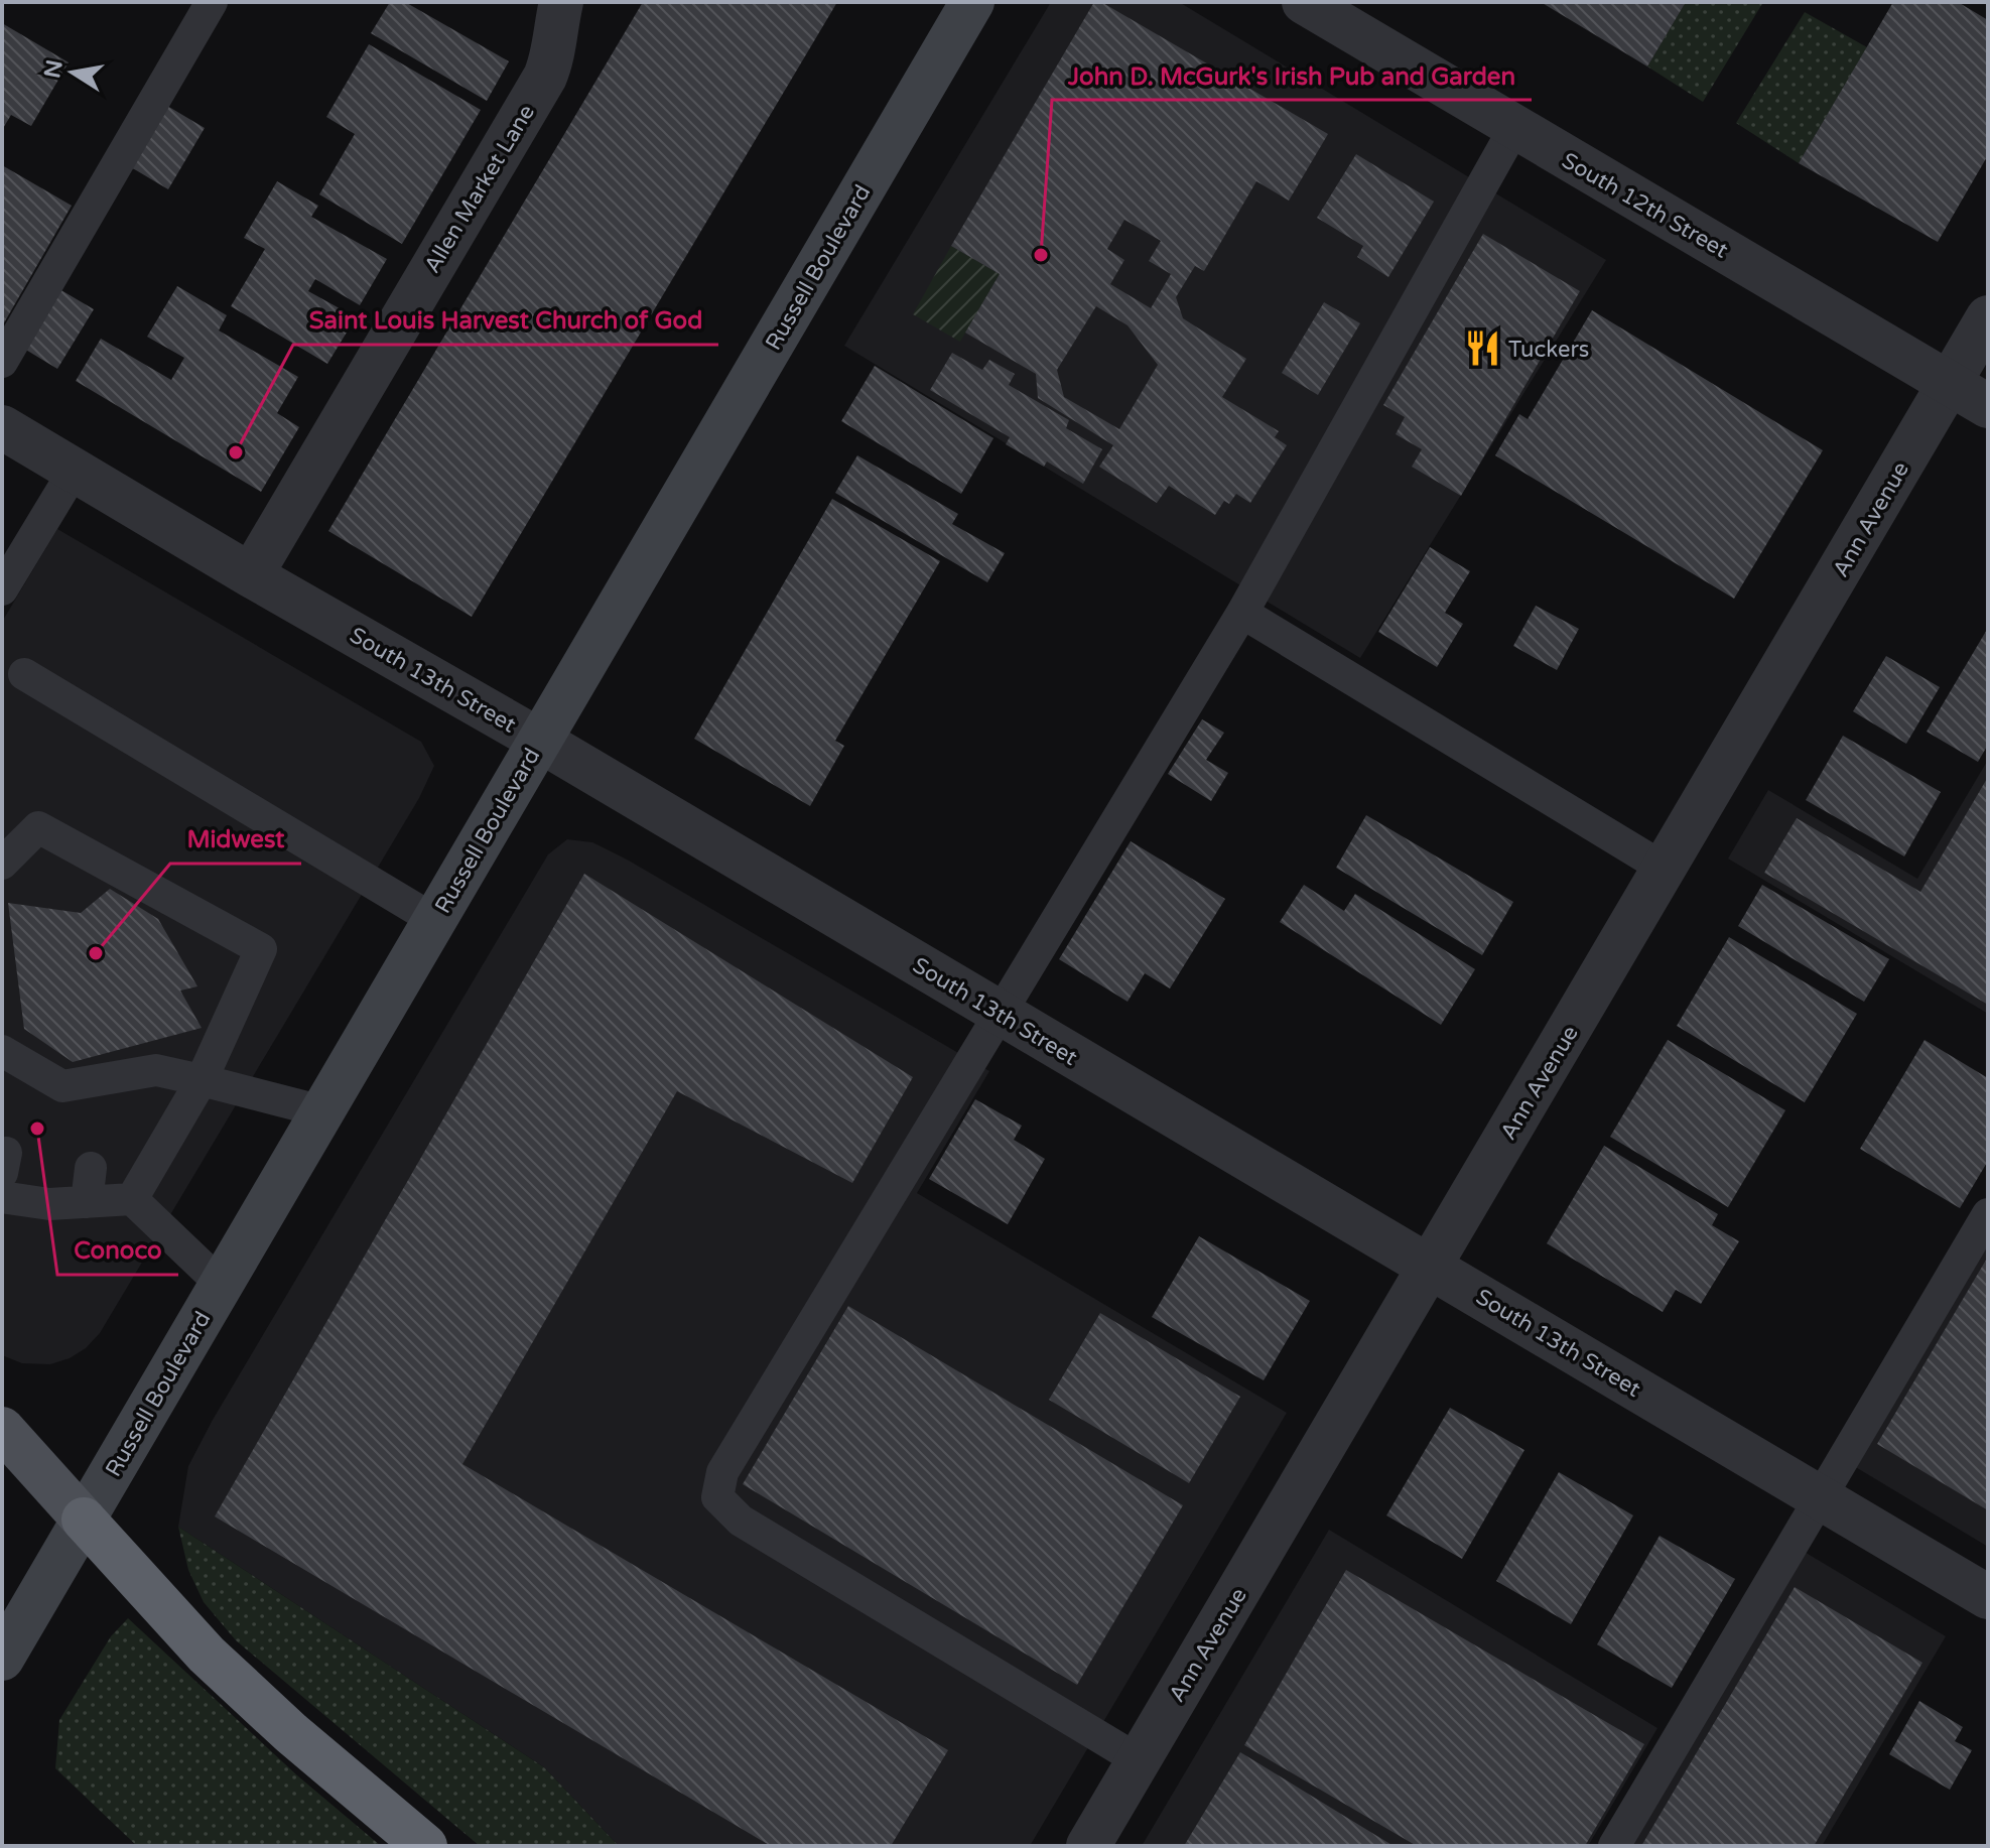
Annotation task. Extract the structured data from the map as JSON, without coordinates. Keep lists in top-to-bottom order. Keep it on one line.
{"streets":{"main road":["Russell Boulevard"],"street":["Allen Market Lane","South 12th Street","Ann Avenue","South 13th Street"]},"crossings":[["Allen Market Lane","South 13th Street"],["South 12th Street","Ann Avenue"],["Russell Boulevard","South 13th Street"],["Ann Avenue","South 13th Street"]],"places":{"other":["John D. McGurk's Irish Pub and Garden","Saint Louis Harvest Church of God","Midwest","Conoco"],"restaurant":["Tuckers"]},"north":"left"}
